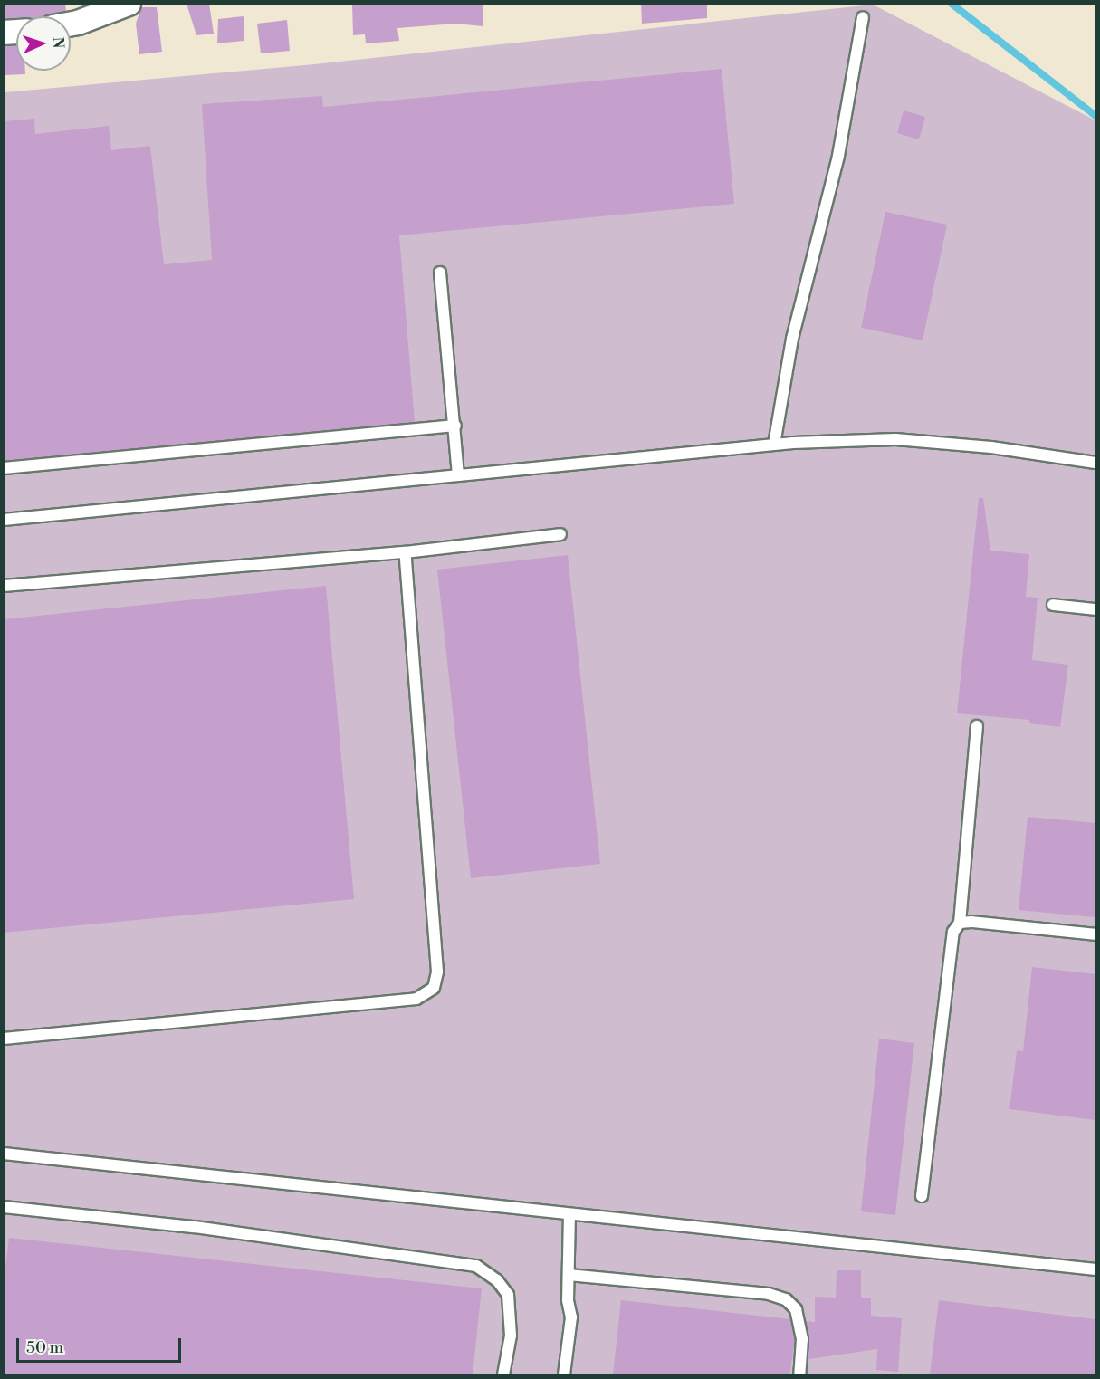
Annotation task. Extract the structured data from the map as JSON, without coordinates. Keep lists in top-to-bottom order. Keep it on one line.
{"scale_bar":"50 m","north":"right"}
